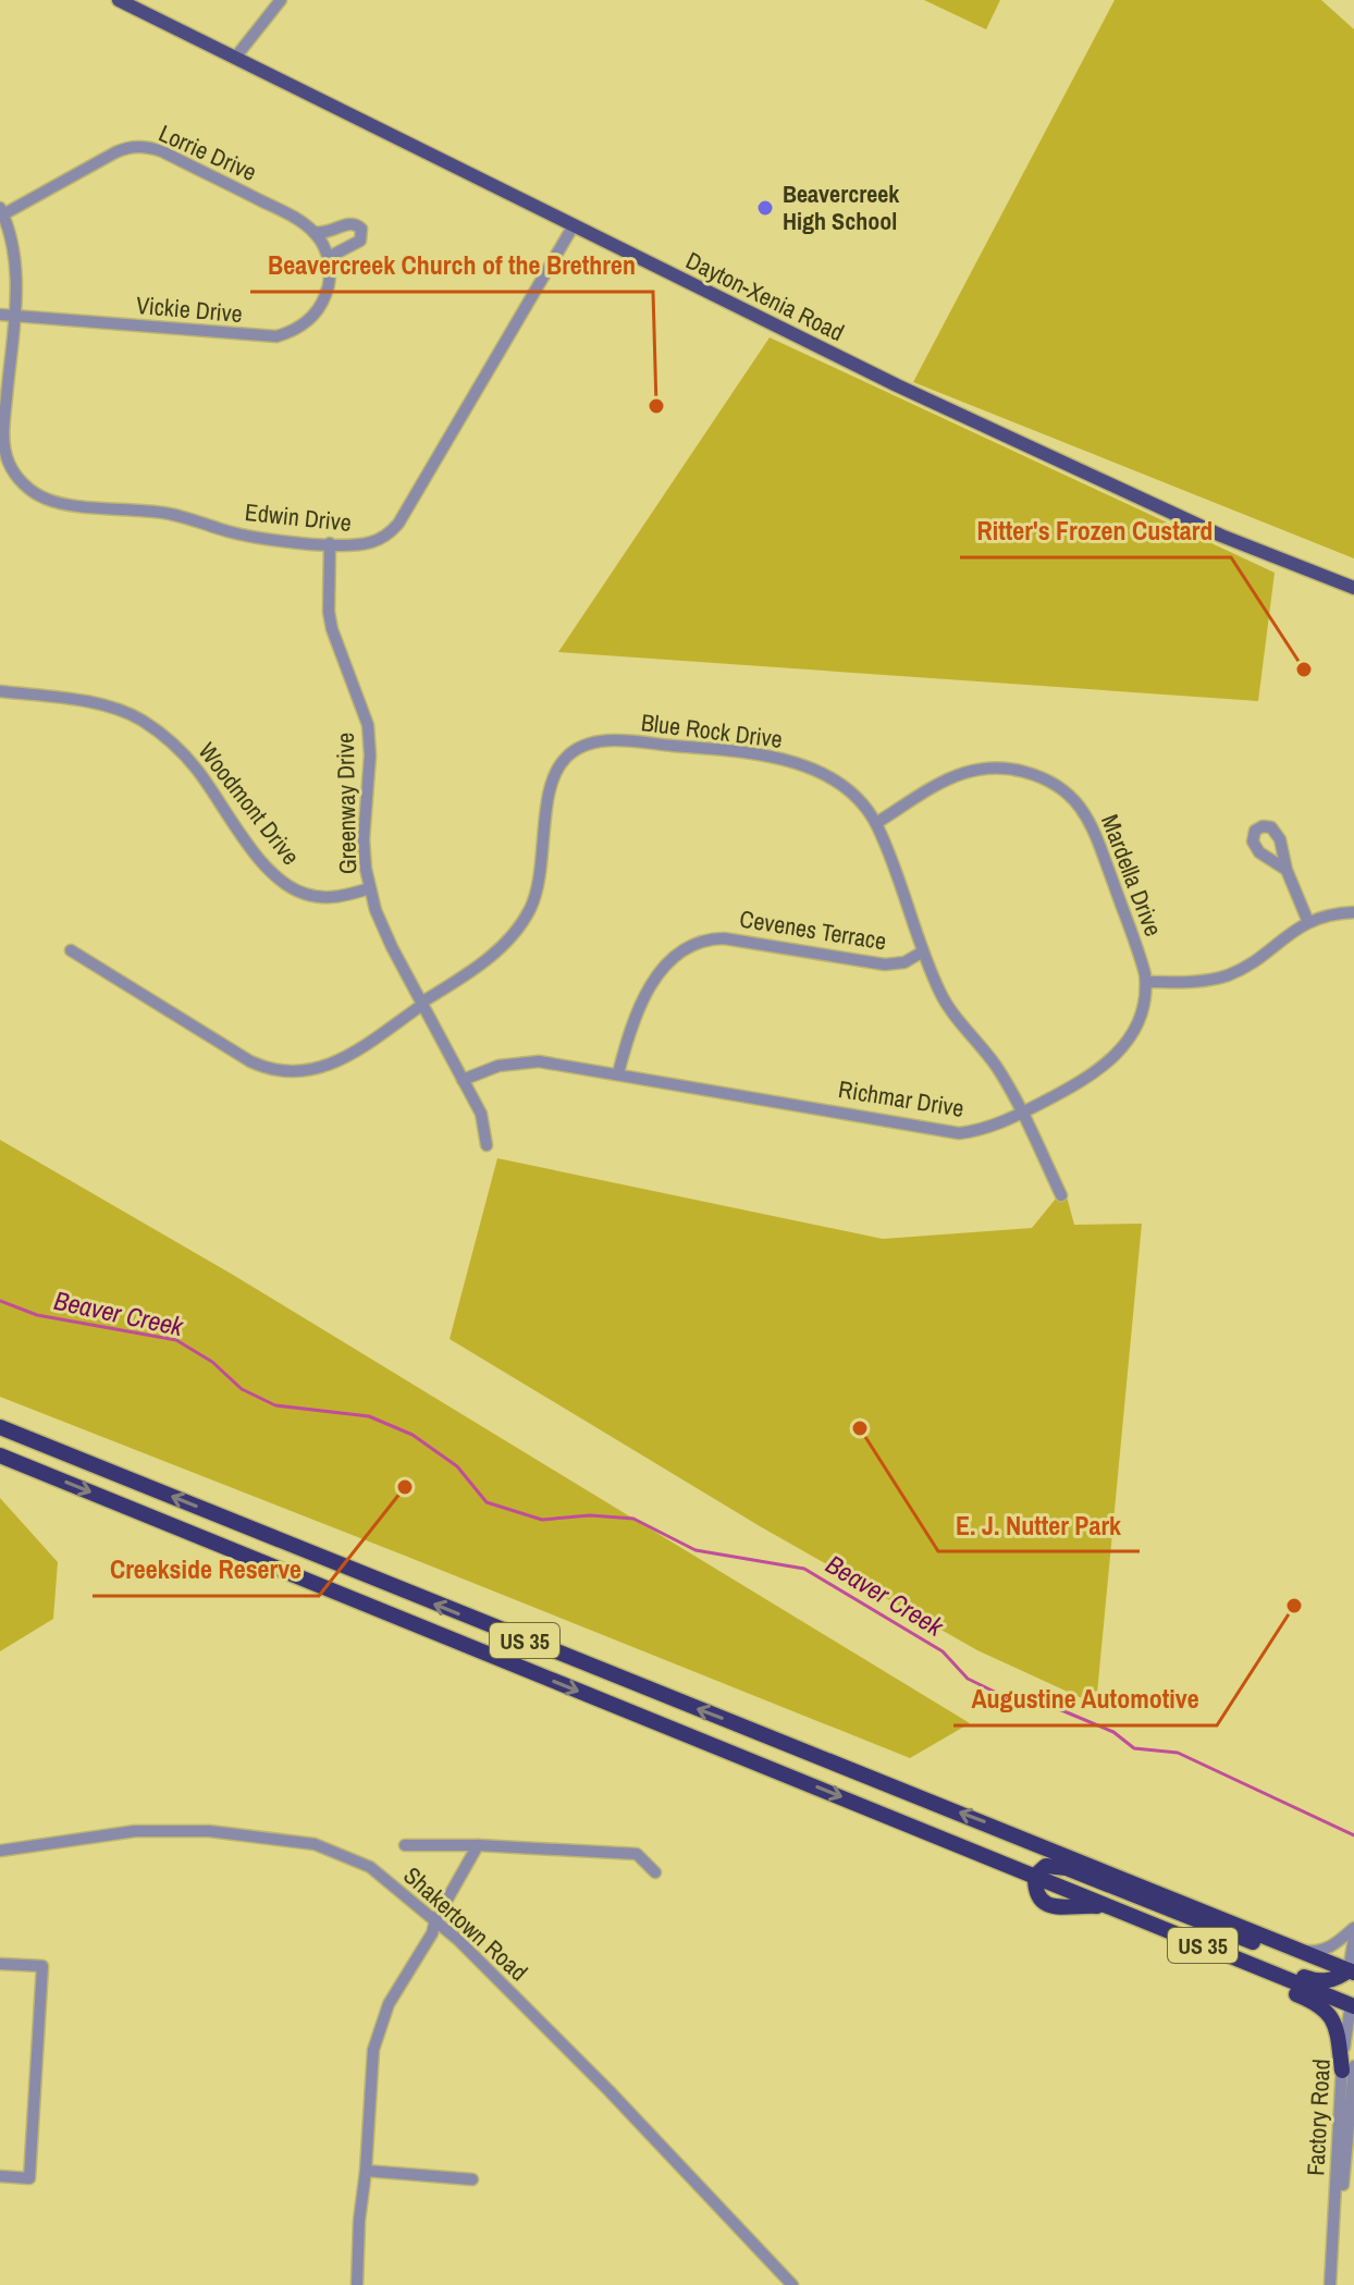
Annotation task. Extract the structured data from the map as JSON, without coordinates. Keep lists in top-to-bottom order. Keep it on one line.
{"streets":{"highway":["US 35"],"main road":["Dayton-Xenia Road"],"street":["Lorrie Drive","Vickie Drive","Edwin Drive","Blue Rock Drive","Woodmont Drive","Greenway Drive","Mardella Drive","Cevenes Terrace","Richmar Drive","Shakertown Road","Factory Road"]},"crossings":[["Lorrie Drive","Vickie Drive"],["Lorrie Drive","Edwin Drive"],["Dayton-Xenia Road","Edwin Drive"],["Vickie Drive","Edwin Drive"],["Edwin Drive","Greenway Drive"],["Blue Rock Drive","Greenway Drive"],["Blue Rock Drive","Mardella Drive"],["Blue Rock Drive","Cevenes Terrace"],["Blue Rock Drive","Richmar Drive"],["Woodmont Drive","Greenway Drive"],["Greenway Drive","Richmar Drive"],["Mardella Drive","Richmar Drive"],["Cevenes Terrace","Richmar Drive"],["US 35","Factory Road"]],"water":["Beaver Creek"],"places":["Beavercreek High School","Beavercreek Church of the Brethren","Ritter's Frozen Custard","E. J. Nutter Park","Creekside Reserve","Augustine Automotive"]}
